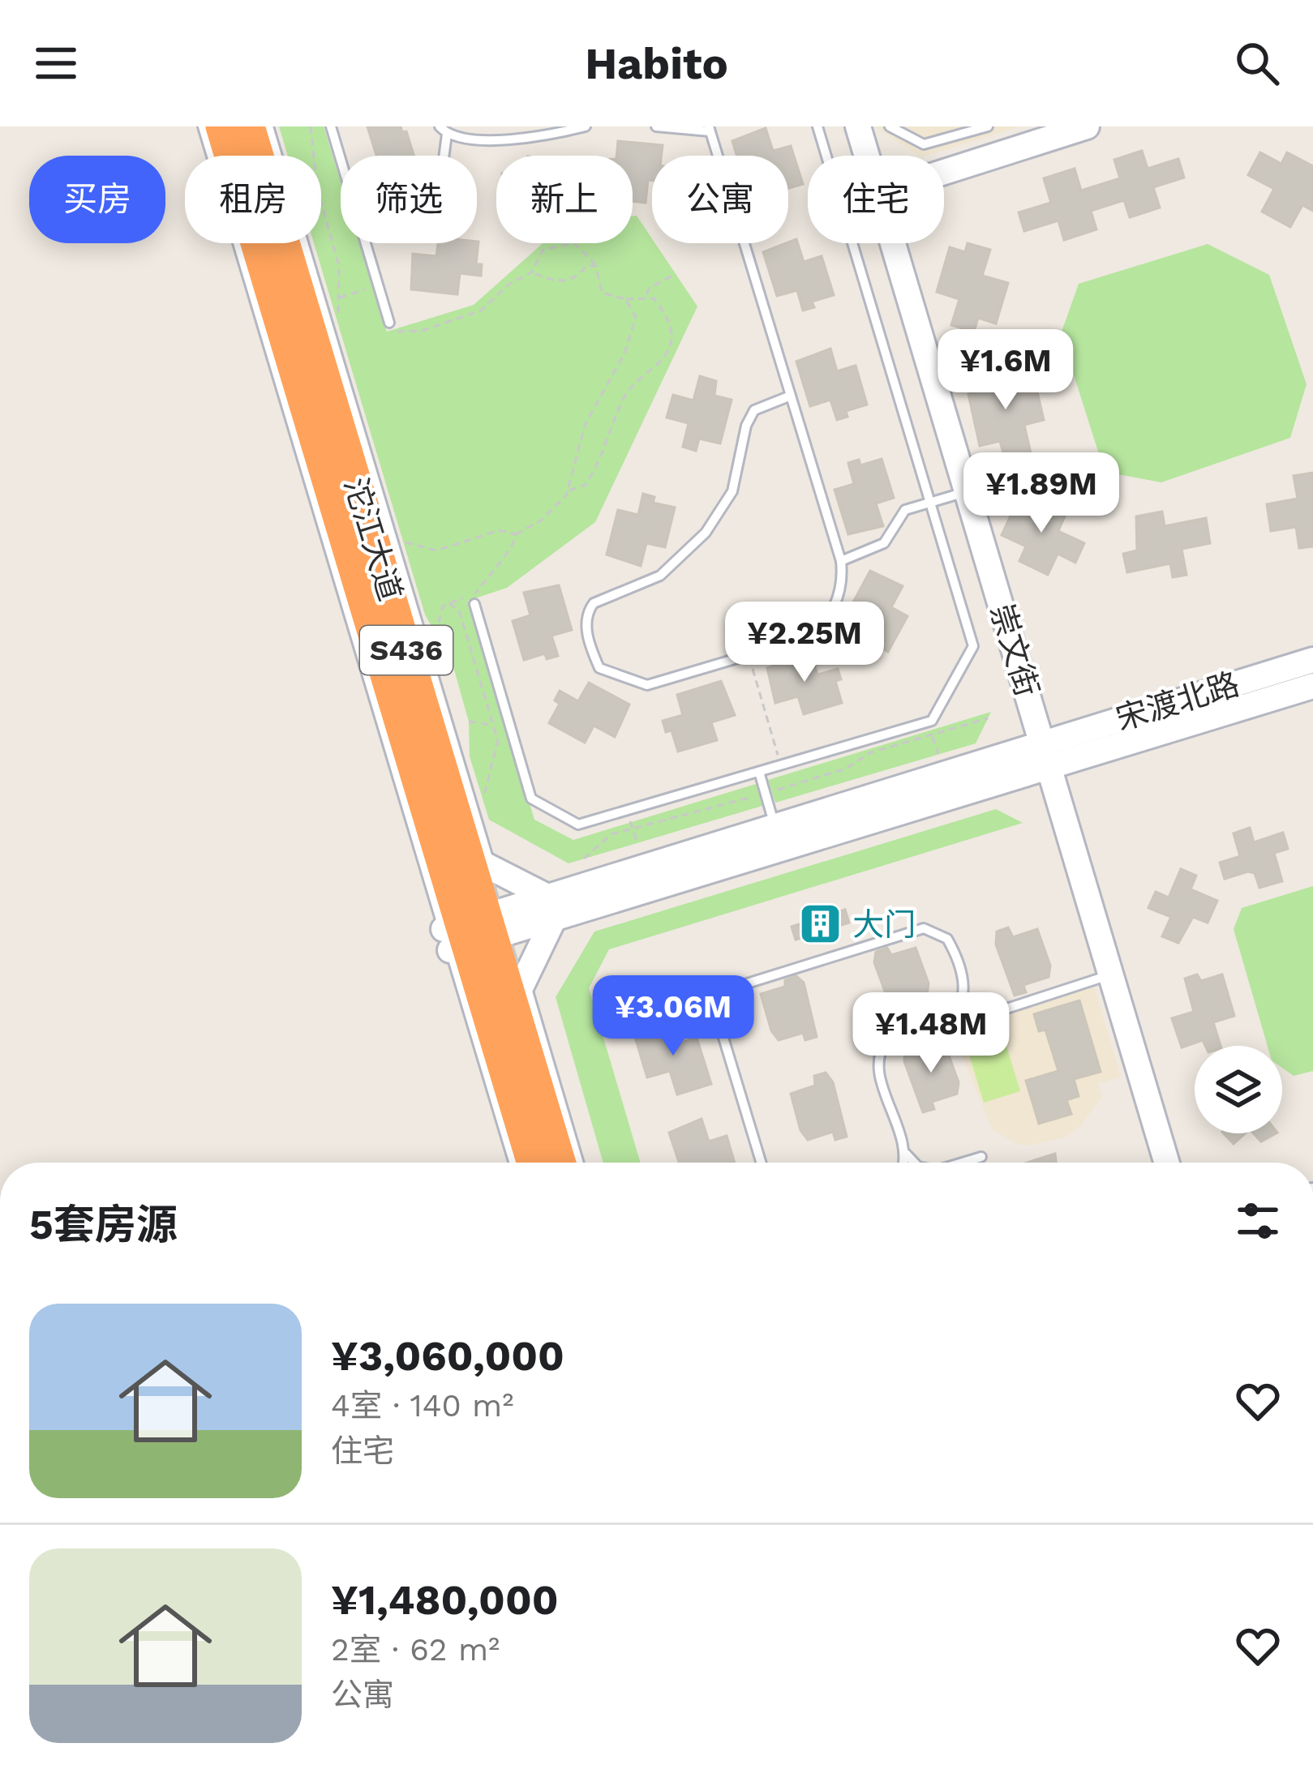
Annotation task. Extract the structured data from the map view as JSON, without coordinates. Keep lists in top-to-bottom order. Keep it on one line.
{"streets":{"highway":["沱江大道","S436"],"main road":["崇文街","宋渡北路"]},"crossings":[["崇文街","宋渡北路"]],"places":{"building":["大门"]},"page":{"header":"Habito","chip":["买房","租房","筛选","新上","公寓","住宅"],"price":["¥1.6M","¥1.89M","¥2.25M","¥3.06M","¥1.48M"],"heading":"5套房源","list":[{"name":"¥3,060,000","note":"4室 · 140 m² · 住宅"},{"name":"¥1,480,000","note":"2室 · 62 m² · 公寓"}]}}
